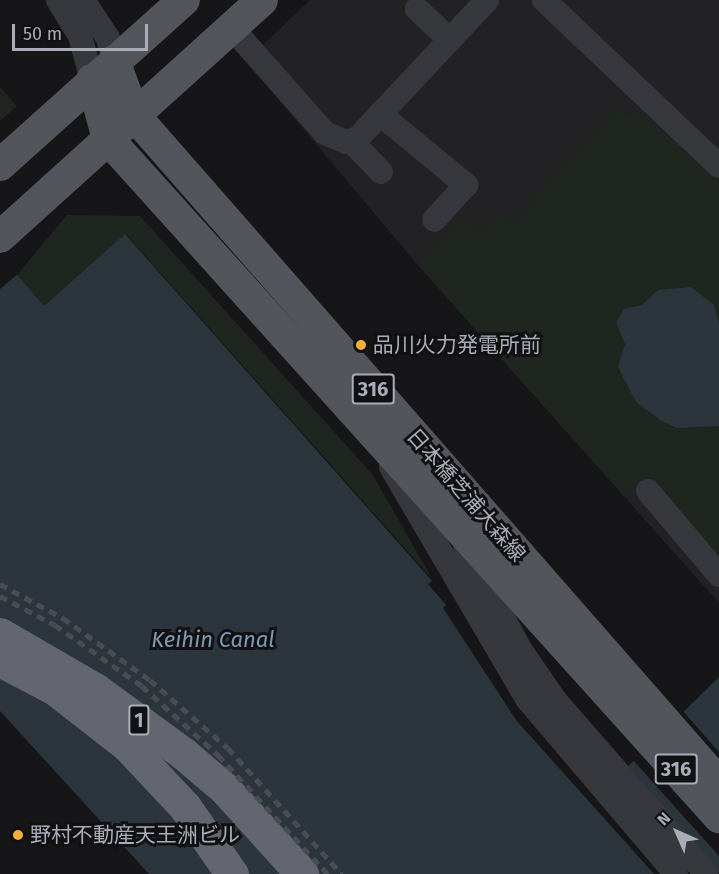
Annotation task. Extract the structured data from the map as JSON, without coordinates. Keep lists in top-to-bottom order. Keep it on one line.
{"streets":{"highway":["1"],"main road":["316","日本橋芝浦大森線"]},"water":["Keihin Canal"],"places":["品川火力発電所前","野村不動産天王洲ビル"],"scale_bar":"50 m","north":"top left"}
